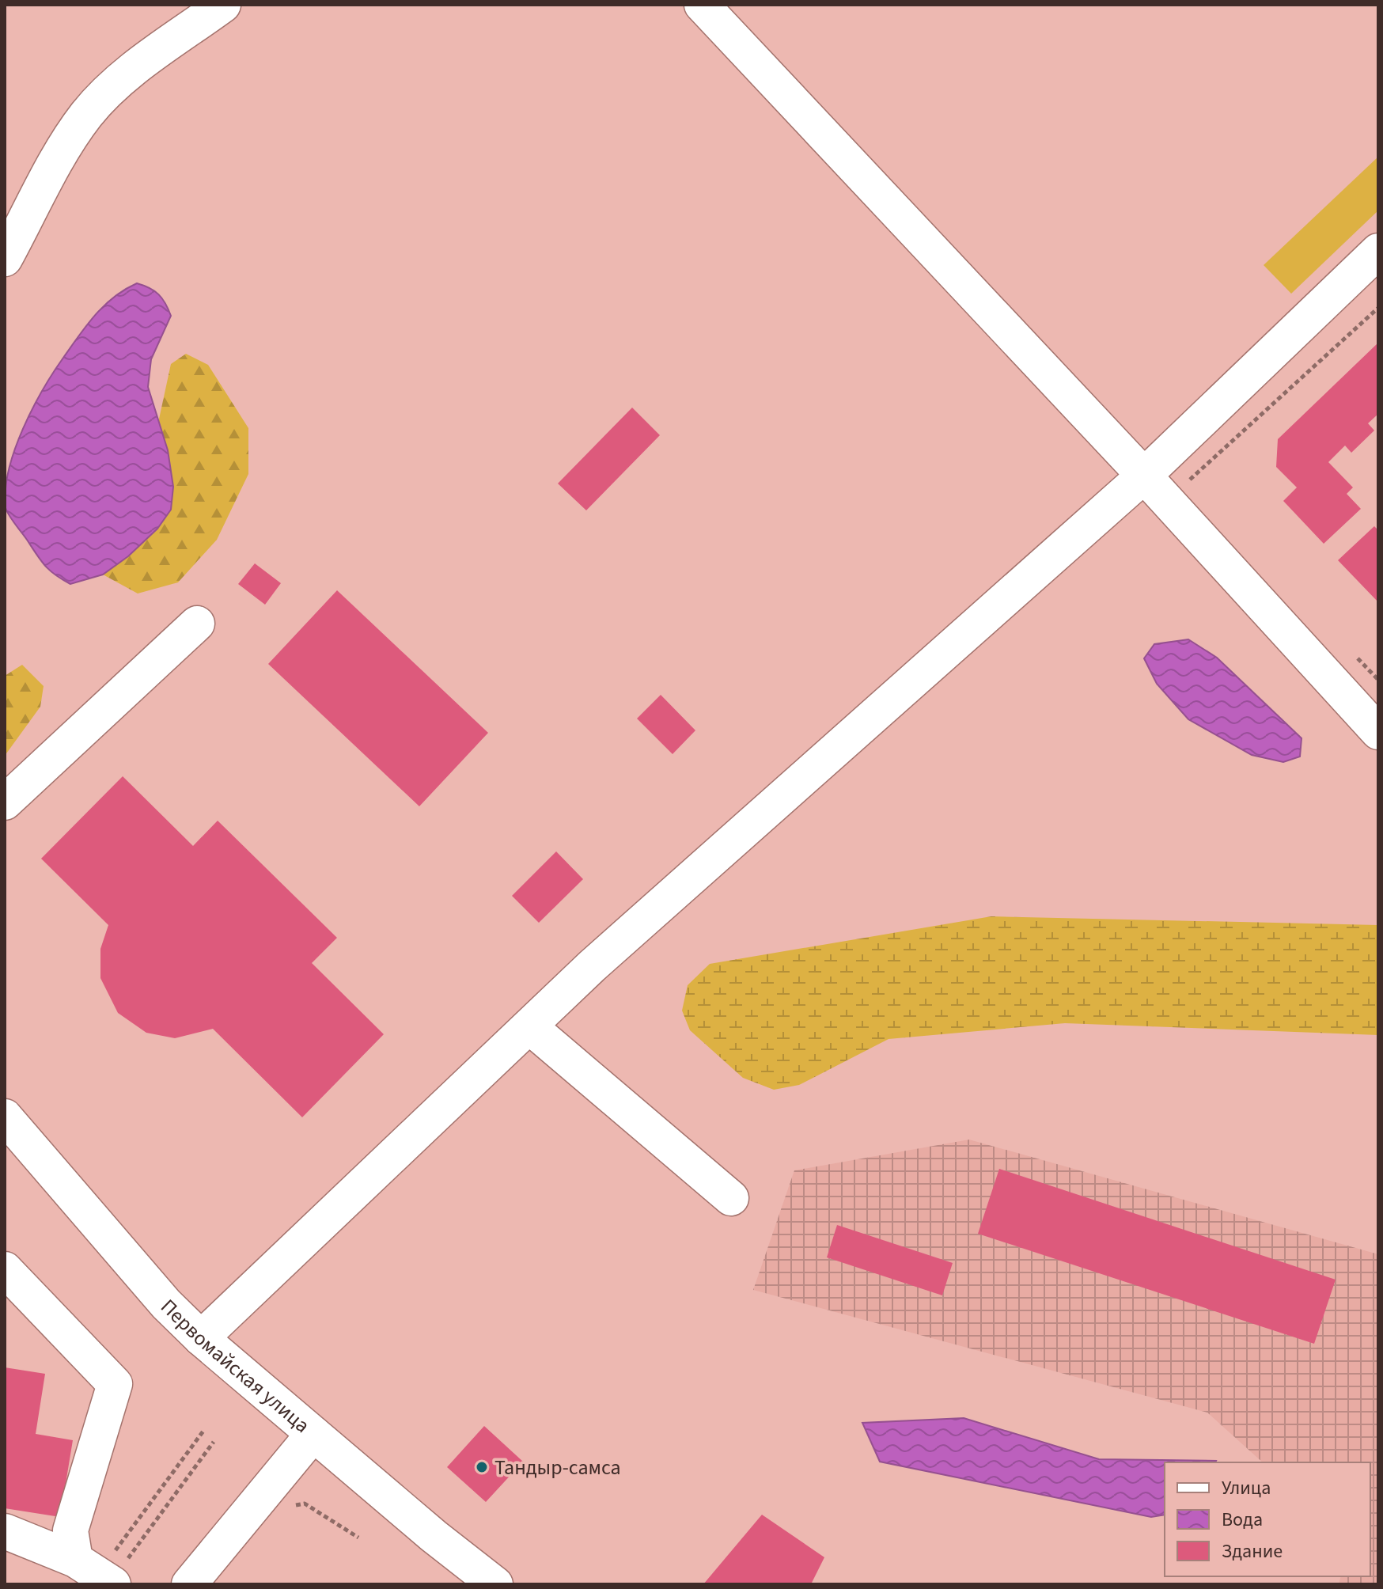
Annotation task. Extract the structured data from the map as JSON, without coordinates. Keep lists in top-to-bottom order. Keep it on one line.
{"streets":{"street":["Первомайская улица"]},"places":["Тандыр-самса"],"legend":["Улица","Вода","Здание"]}
